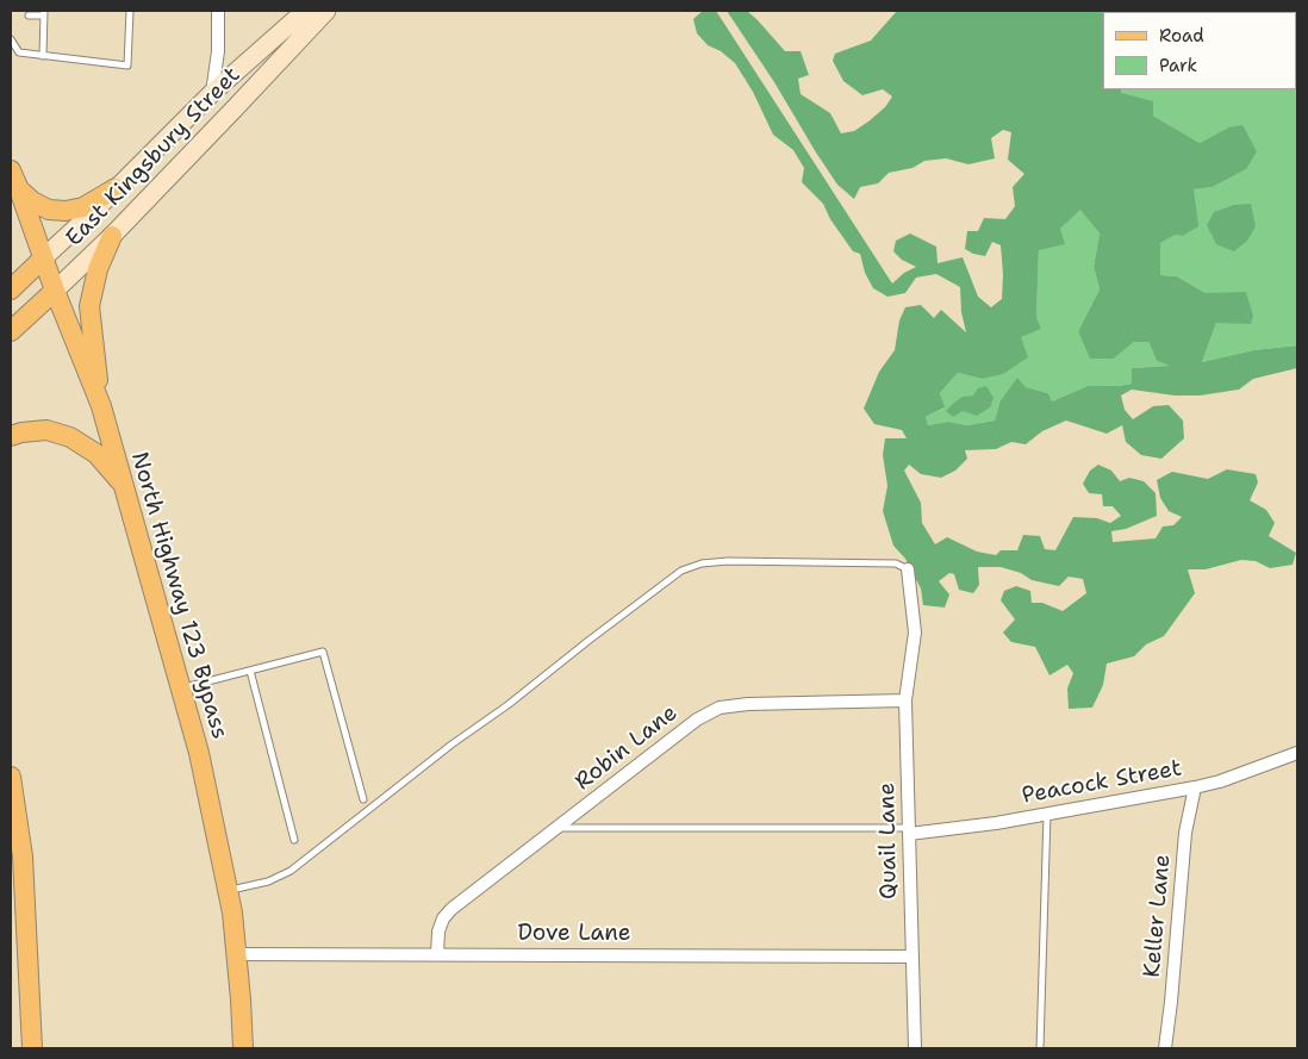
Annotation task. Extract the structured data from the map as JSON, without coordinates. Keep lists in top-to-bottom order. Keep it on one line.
{"streets":{"main road":["East Kingsbury Street","North Highway 123 Bypass"],"street":["Robin Lane","Peacock Street","Quail Lane","Keller Lane","Dove Lane"]},"crossings":[["East Kingsbury Street","North Highway 123 Bypass"],["North Highway 123 Bypass","Dove Lane"],["Robin Lane","Quail Lane"],["Robin Lane","Dove Lane"],["Peacock Street","Quail Lane"],["Peacock Street","Keller Lane"],["Quail Lane","Dove Lane"]],"legend":["Road","Park"]}
